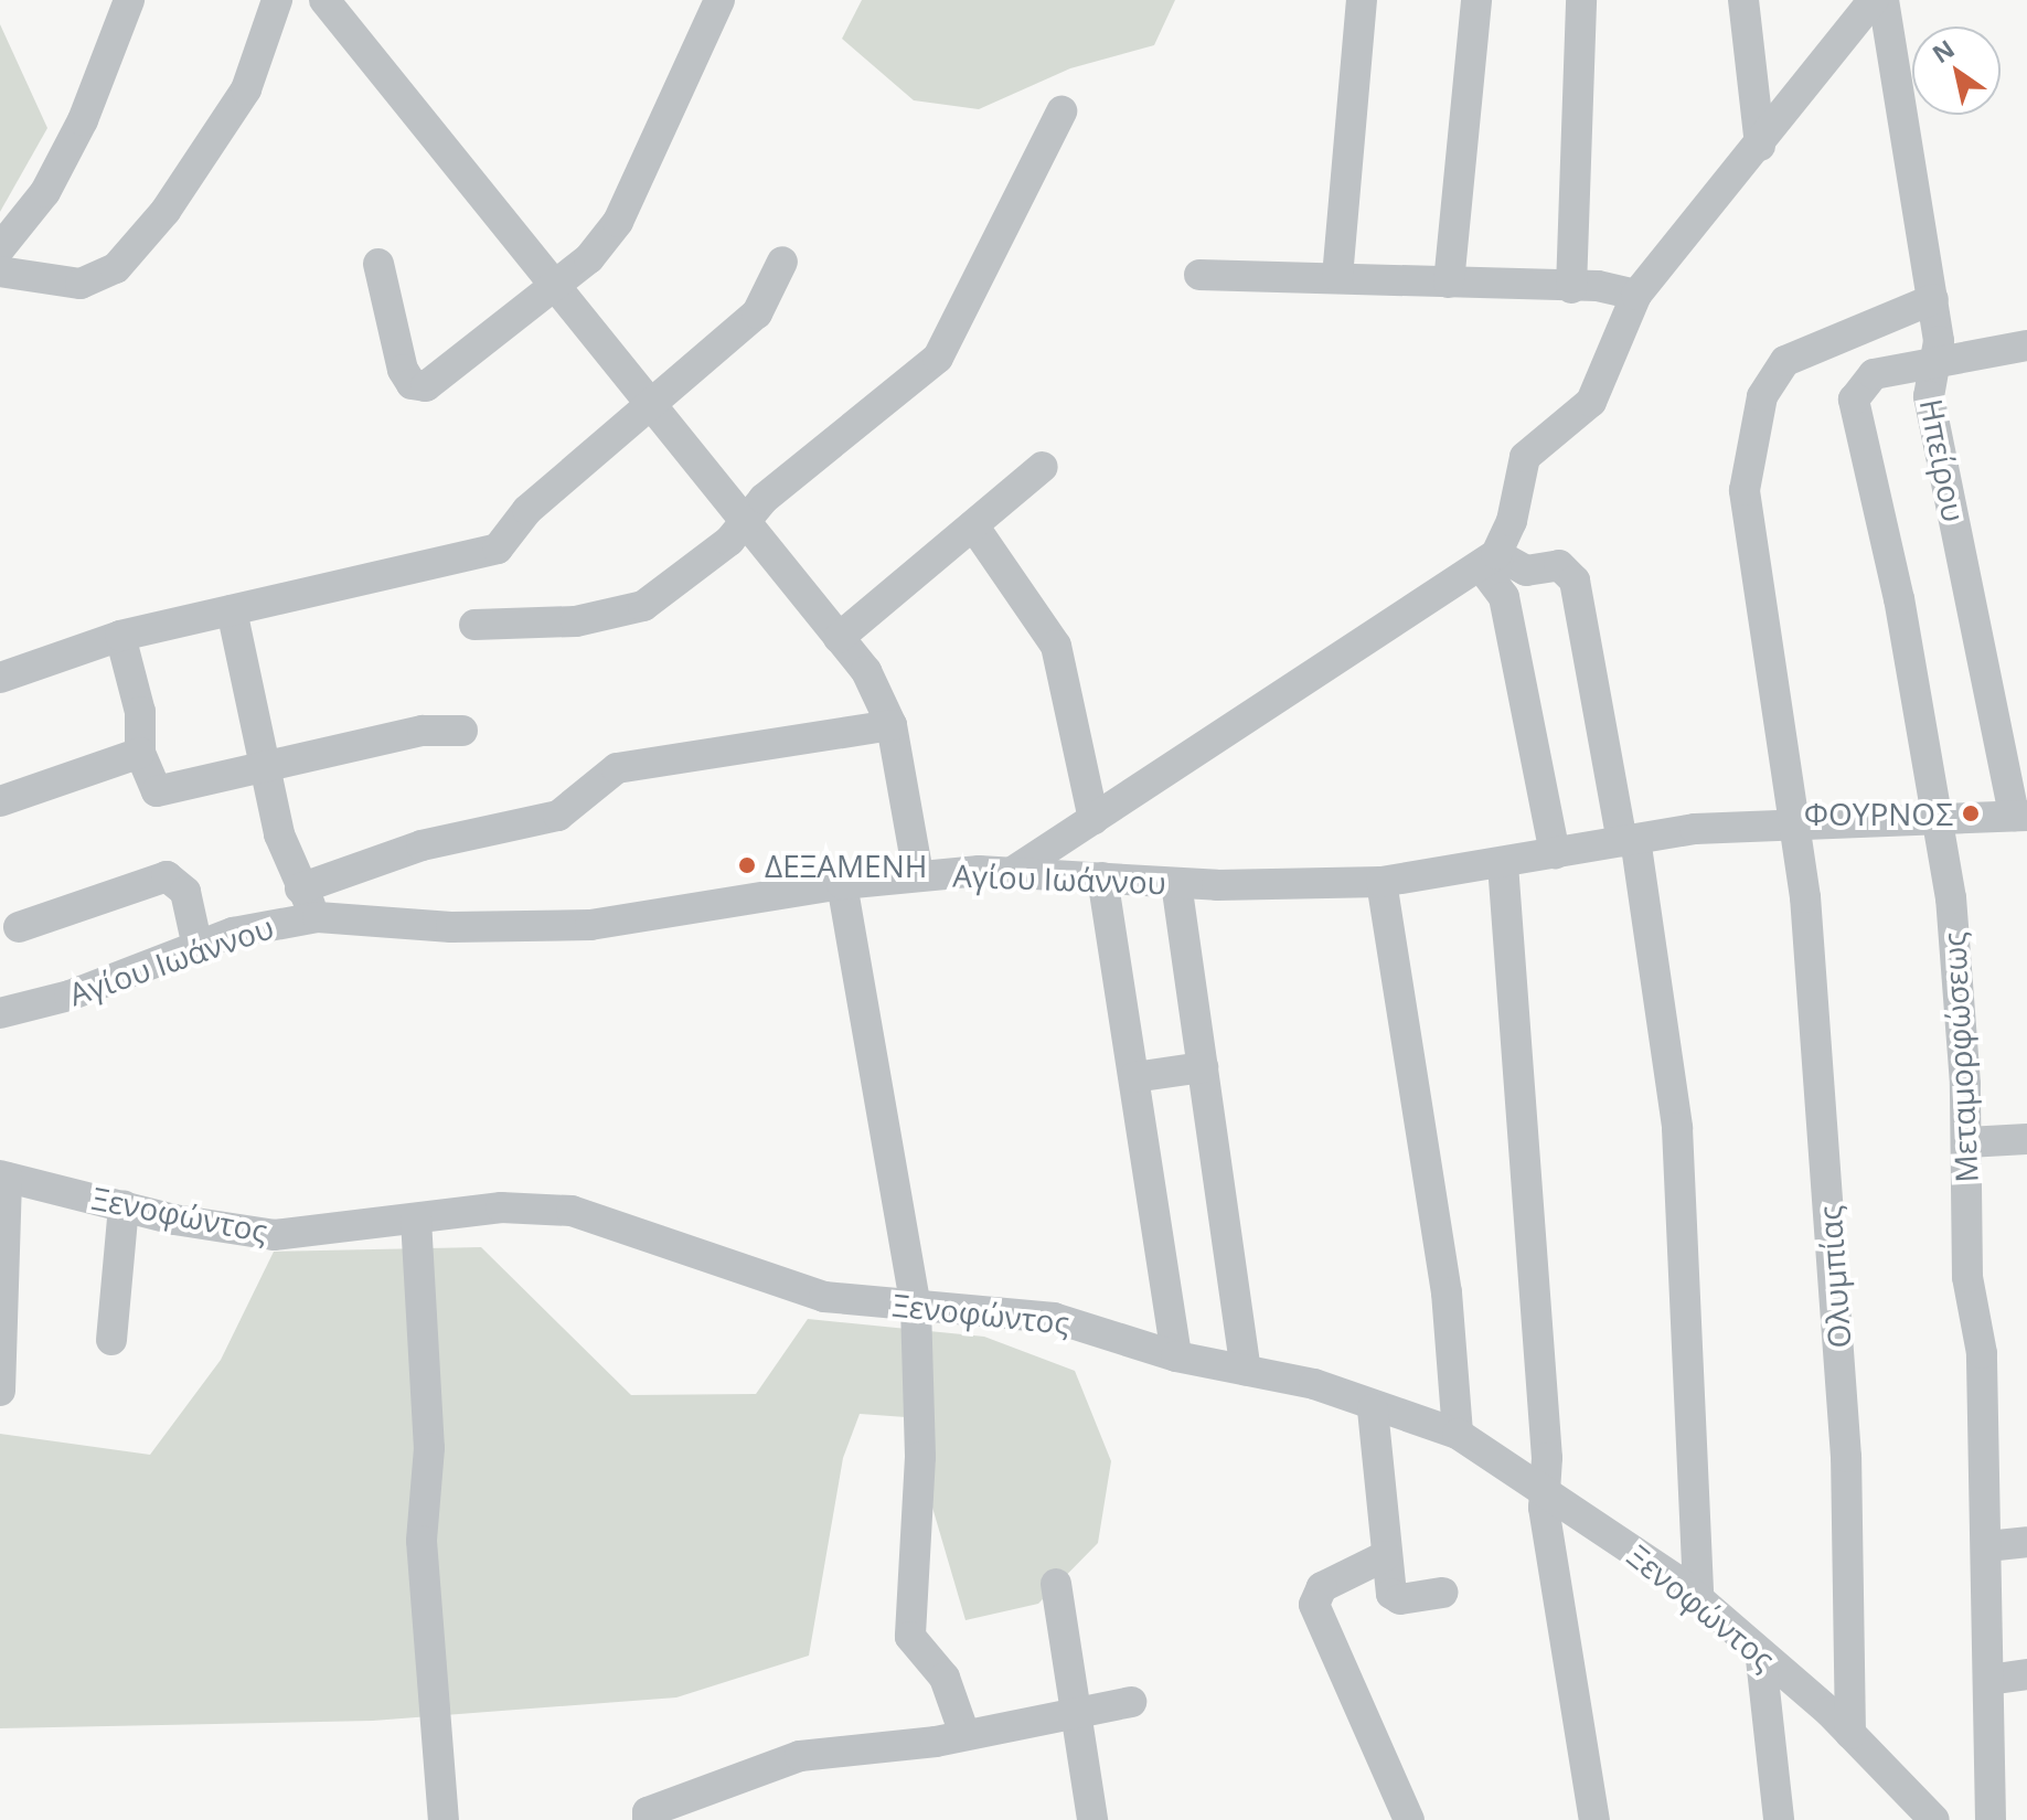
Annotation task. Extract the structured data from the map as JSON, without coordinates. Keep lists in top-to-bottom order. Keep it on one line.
{"streets":{"street":["Ηπείρου","Αγίου Ιωάννου","Μεταμορφώσεως","Ξενοφώντος","Ολυμπίας"]},"crossings":[["Ηπείρου","Αγίου Ιωάννου"],["Ηπείρου","Μεταμορφώσεως"],["Ηπείρου","Ολυμπίας"],["Αγίου Ιωάννου","Μεταμορφώσεως"],["Αγίου Ιωάννου","Ολυμπίας"],["Ξενοφώντος","Ολυμπίας"]],"places":["ΦΟΥΡΝΟΣ","ΔΕΞΑΜΕΝΗ"],"north":"top left"}
